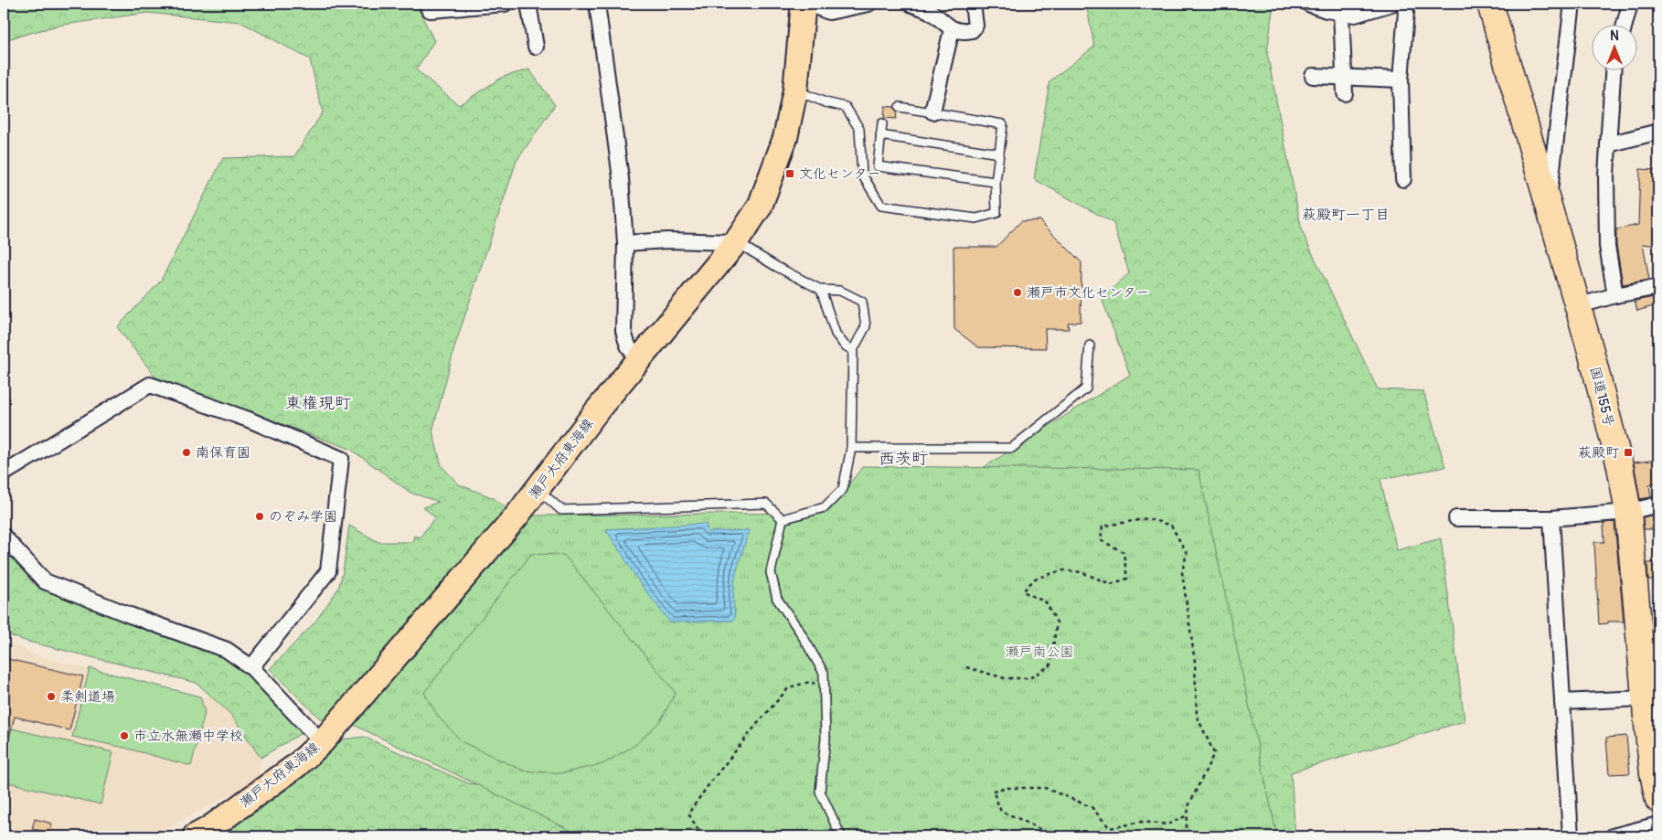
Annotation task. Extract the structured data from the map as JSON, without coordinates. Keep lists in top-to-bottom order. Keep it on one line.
{"streets":{"highway":["国道155号"],"main road":["瀬戸大府東海線"]},"districts":["萩殿町一丁目","東権現町","西茨町"],"parks":["瀬戸南公園"],"places":{"transit":["文化センター","萩殿町"],"other":["瀬戸市文化センター","南保育園","のぞみ学園","柔剣道場","市立水無瀬中学校"]},"north":"top"}
